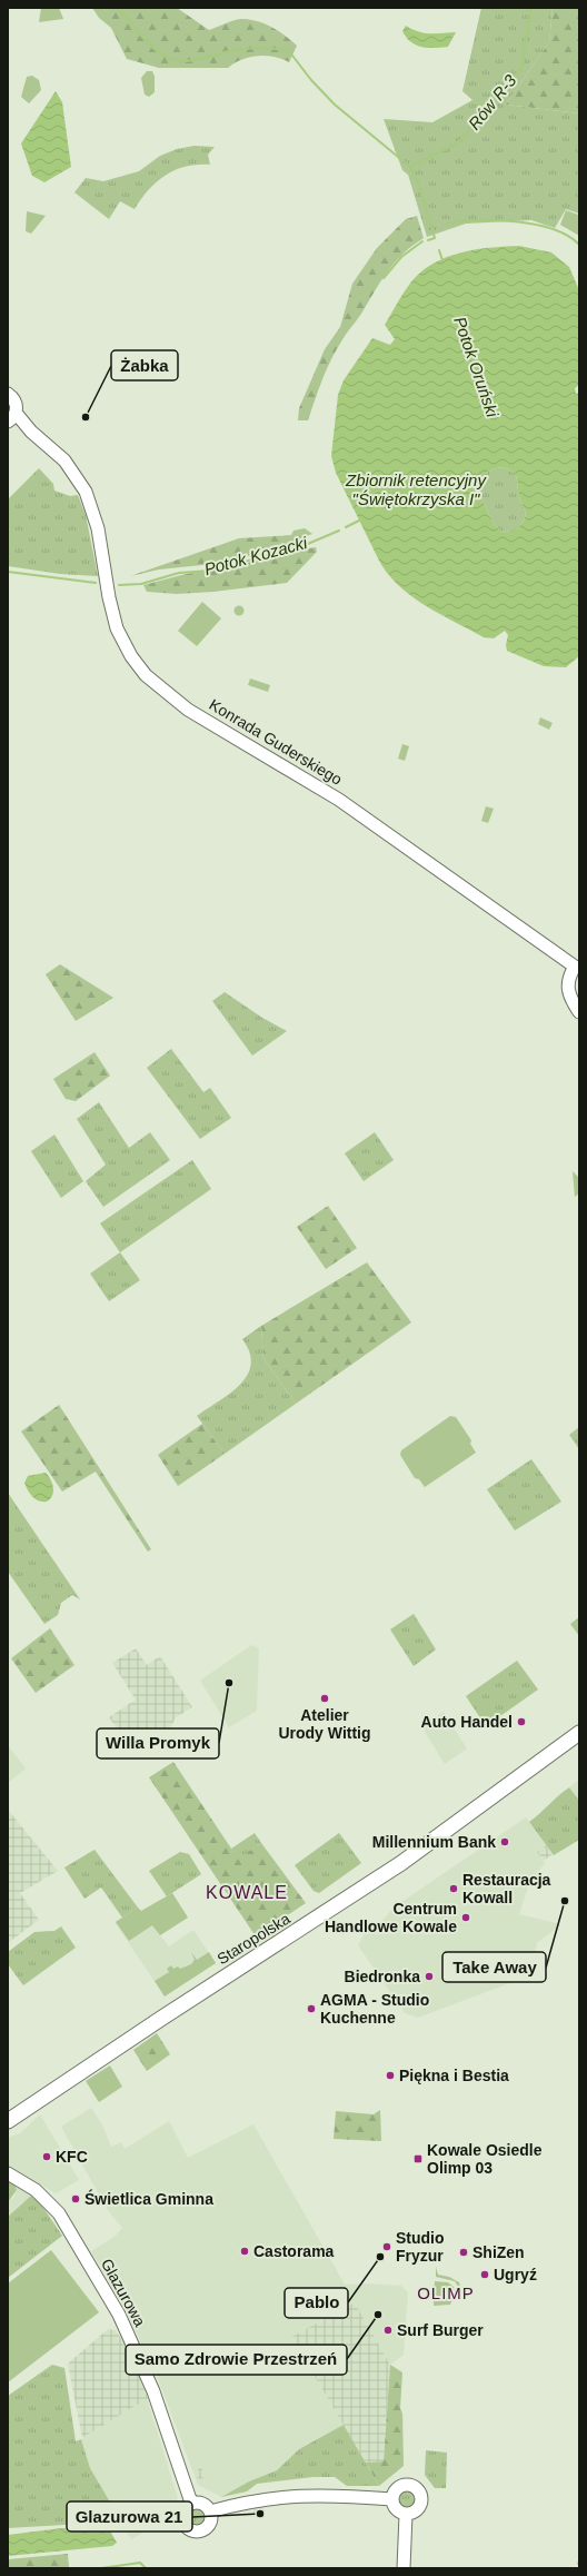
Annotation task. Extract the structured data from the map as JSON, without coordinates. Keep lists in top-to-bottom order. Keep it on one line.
{"streets":{"main road":["Staropolska"],"street":["Konrada Guderskiego","Glazurowa"]},"districts":["KOWALE","OLIMP"],"water":["Rów R-3","Potok Oruński","Zbiornik retencyjny \"Świętokrzyska I\"","Potok Kozacki"],"places":{"other":["Żabka","Willa Promyk","Atelier Urody Wittig","Auto Handel","Millennium Bank","Restauracja Kowall","Take Away","Centrum Handlowe Kowale","Biedronka","AGMA - Studio Kuchenne","Piękna i Bestia","KFC","Świetlica Gminna","Studio Fryzur","Castorama","ShiZen","Pablo","Ugryź","Samo Zdrowie Przestrzeń","Surf Burger","Glazurowa 21"],"transit":["Kowale Osiedle Olimp 03"]}}
